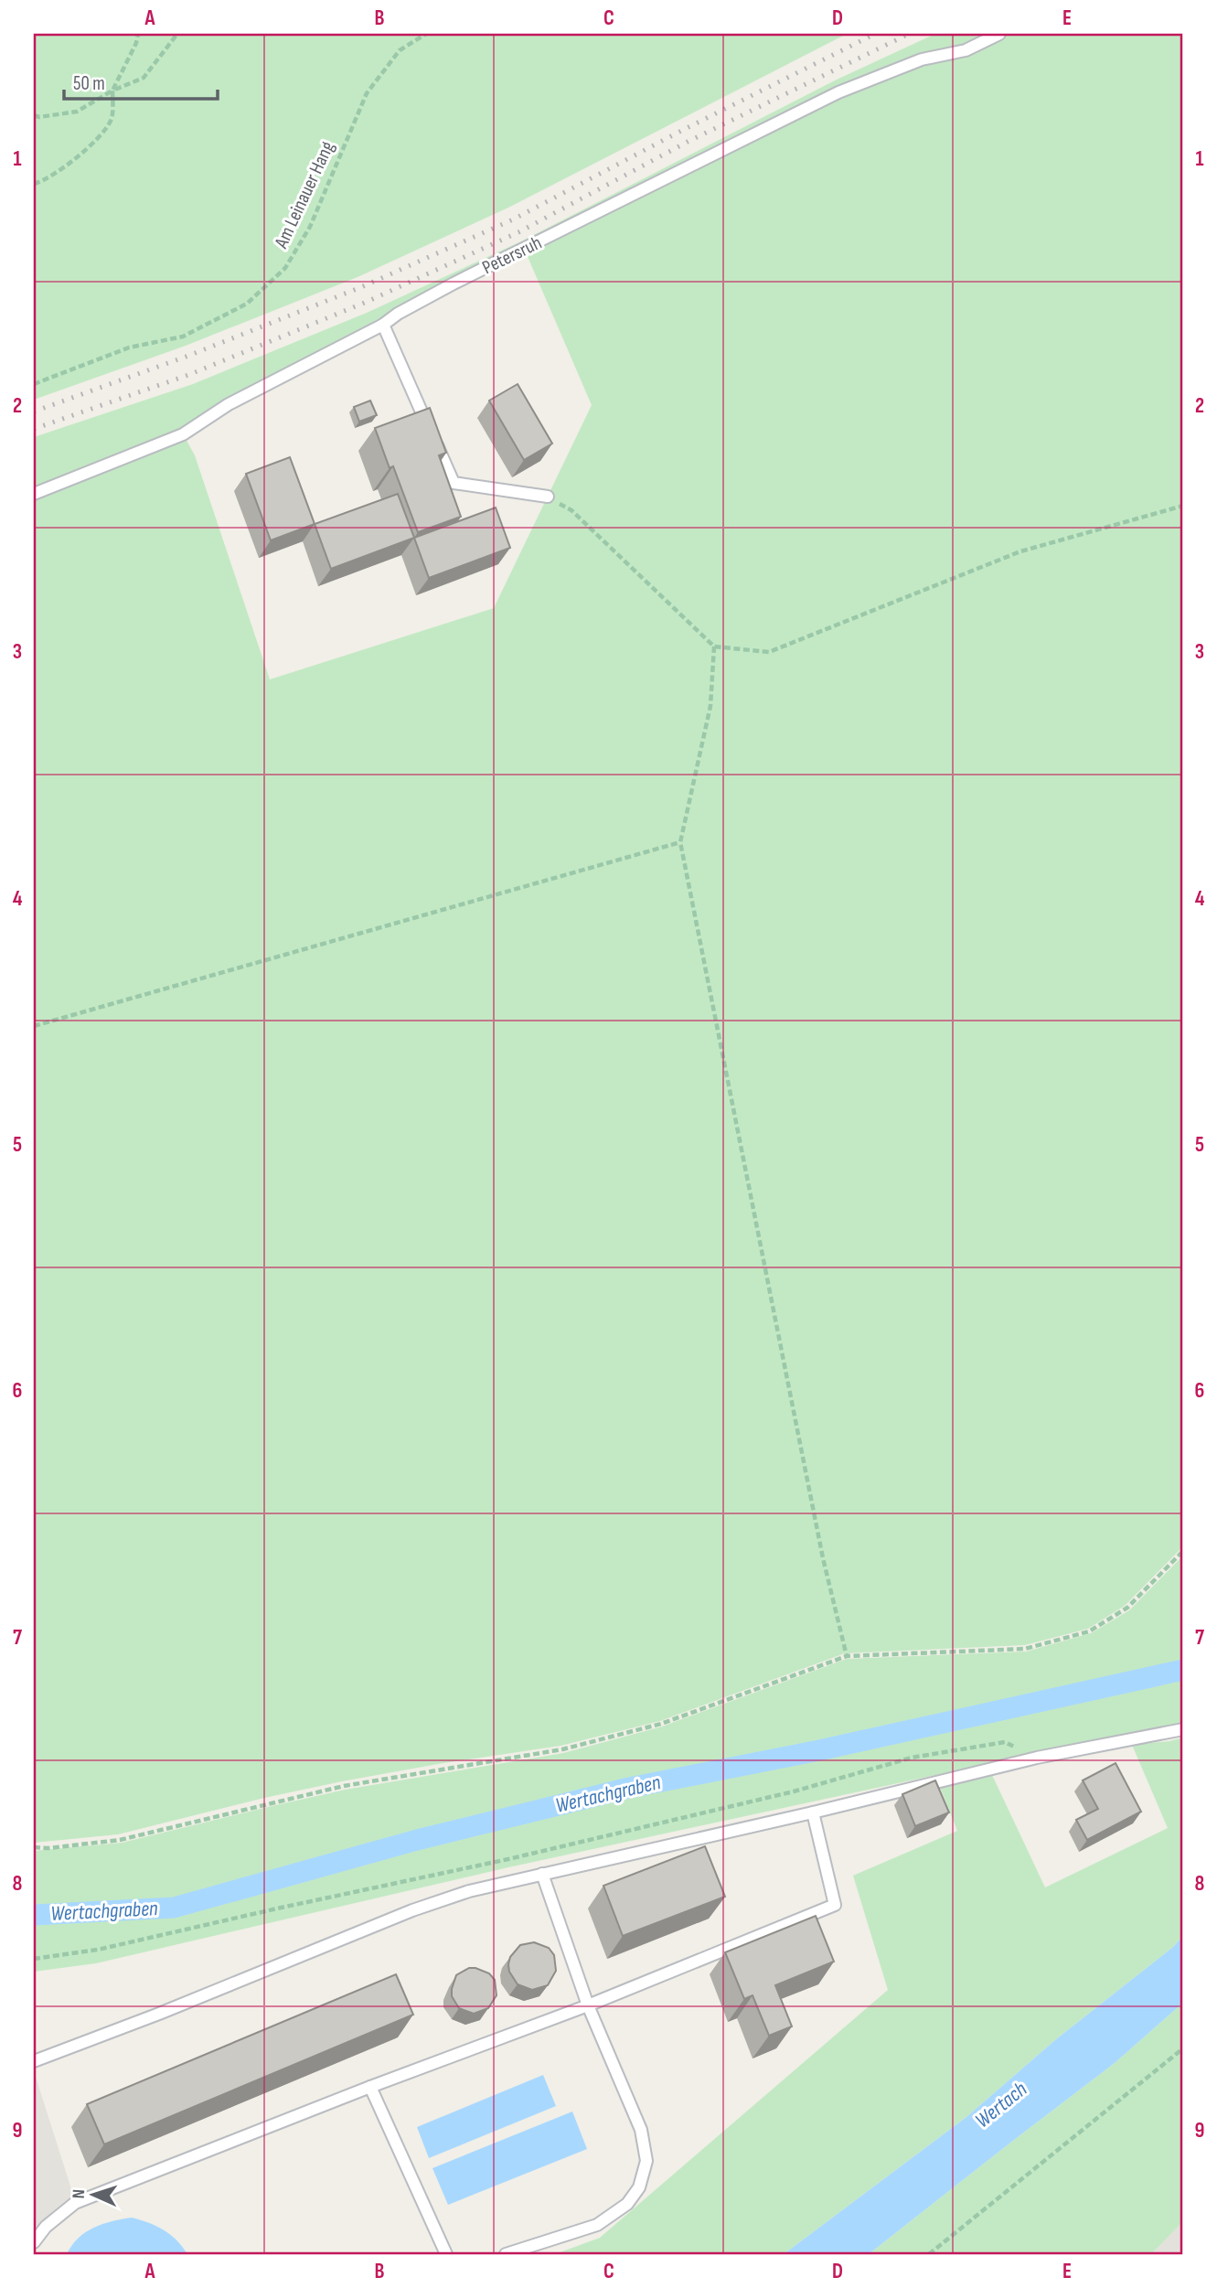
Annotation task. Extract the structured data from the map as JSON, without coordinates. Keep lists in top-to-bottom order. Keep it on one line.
{"streets":{"lane":["Petersruh"],"path":["Am Leinauer Hang"]},"water":["Wertachgraben","Wertach"],"scale_bar":"50 m","north":"left","grid":{"columns":["A","B","C","D","E"],"rows":["1","2","3","4","5","6","7","8","9"]}}
